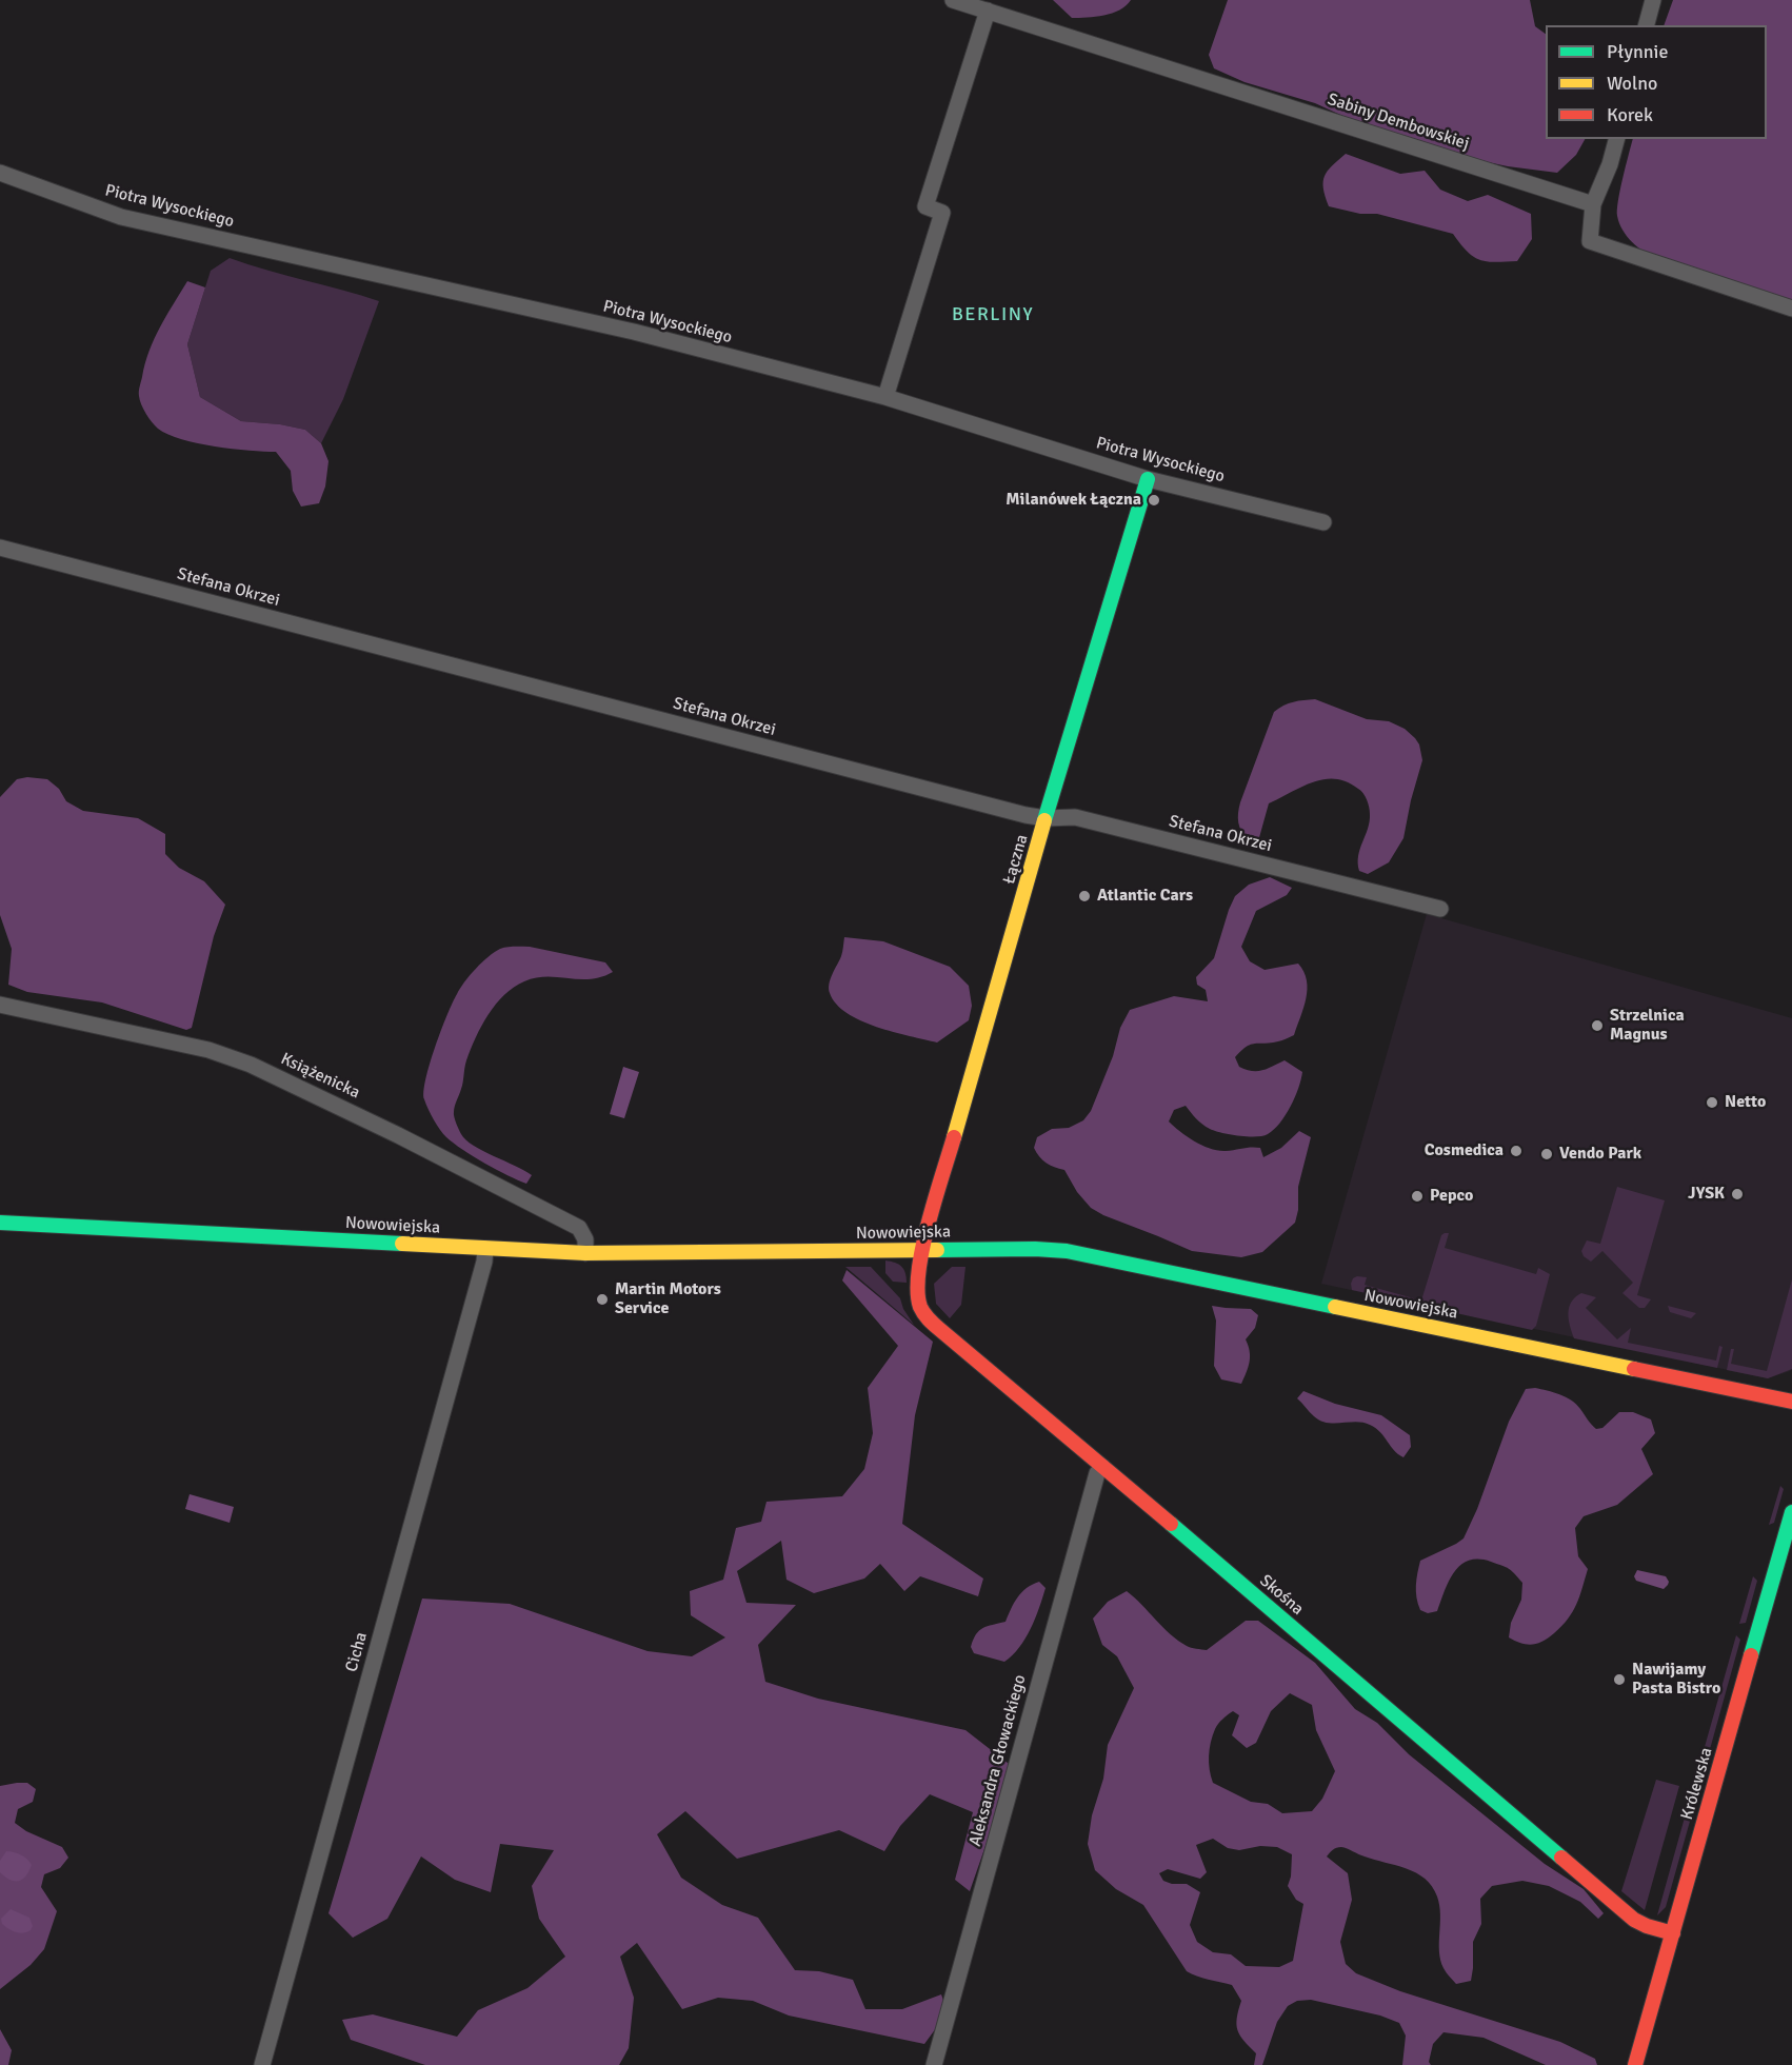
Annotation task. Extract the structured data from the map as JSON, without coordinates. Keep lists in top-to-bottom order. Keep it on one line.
{"streets":{"street":["Sabiny Dembowskiej","Piotra Wysockiego","Stefana Okrzei","Łączna","Książenicka","Nowowiejska","Skośna","Cicha","Aleksandra Głowackiego","Królewska"]},"crossings":[["Piotra Wysockiego","Łączna"],["Stefana Okrzei","Łączna"],["Łączna","Nowowiejska"],["Łączna","Skośna"],["Książenicka","Nowowiejska"],["Nowowiejska","Skośna"],["Nowowiejska","Cicha"],["Skośna","Aleksandra Głowackiego"],["Skośna","Królewska"]],"districts":["BERLINY"],"places":["Milanówek Łączna","Atlantic Cars","Strzelnica Magnus","Netto","Cosmedica","Vendo Park","JYSK","Pepco","Martin Motors Service","Nawijamy Pasta Bistro"],"legend":["Płynnie","Wolno","Korek"]}
